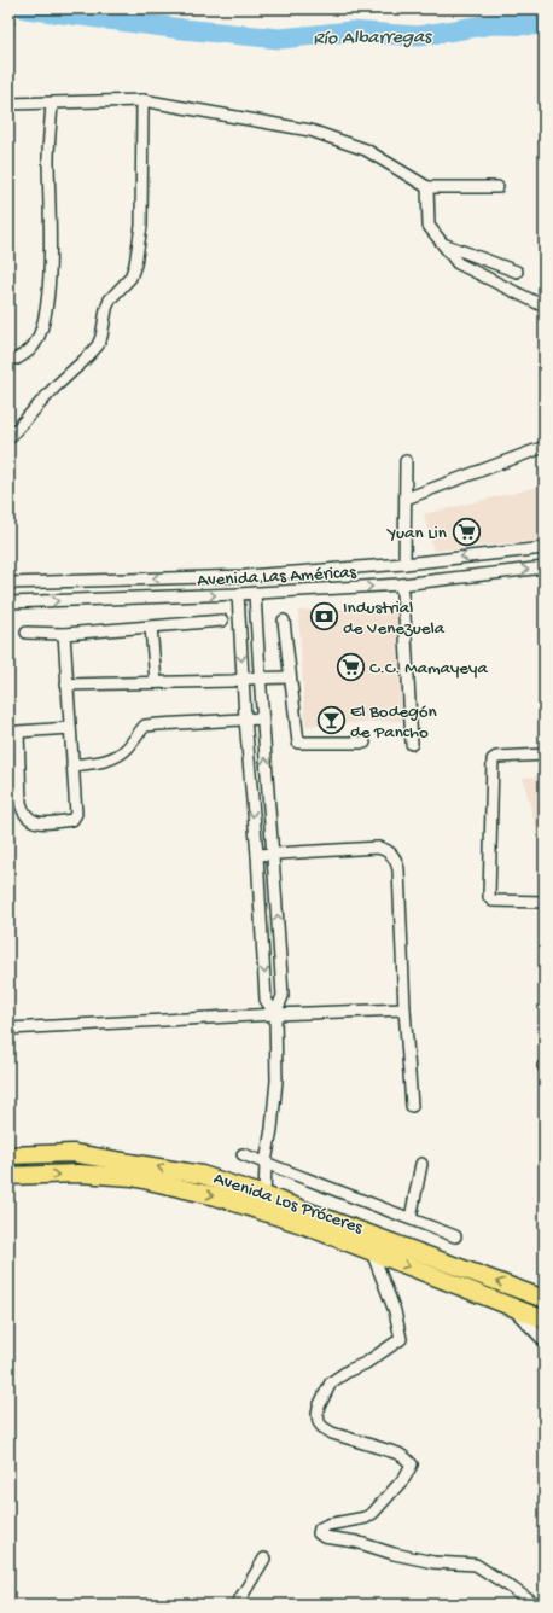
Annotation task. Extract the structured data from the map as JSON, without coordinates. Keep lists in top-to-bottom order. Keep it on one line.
{"streets":{"highway":["Avenida Los Próceres"],"street":["Avenida Las Américas"]},"water":["Río Albarregas"],"places":{"supermarket":["Yuan Lin","C.C. Mamayeya"],"bank":["Industrial de Venezuela"],"bar":["El Bodegón de Pancho"]}}
